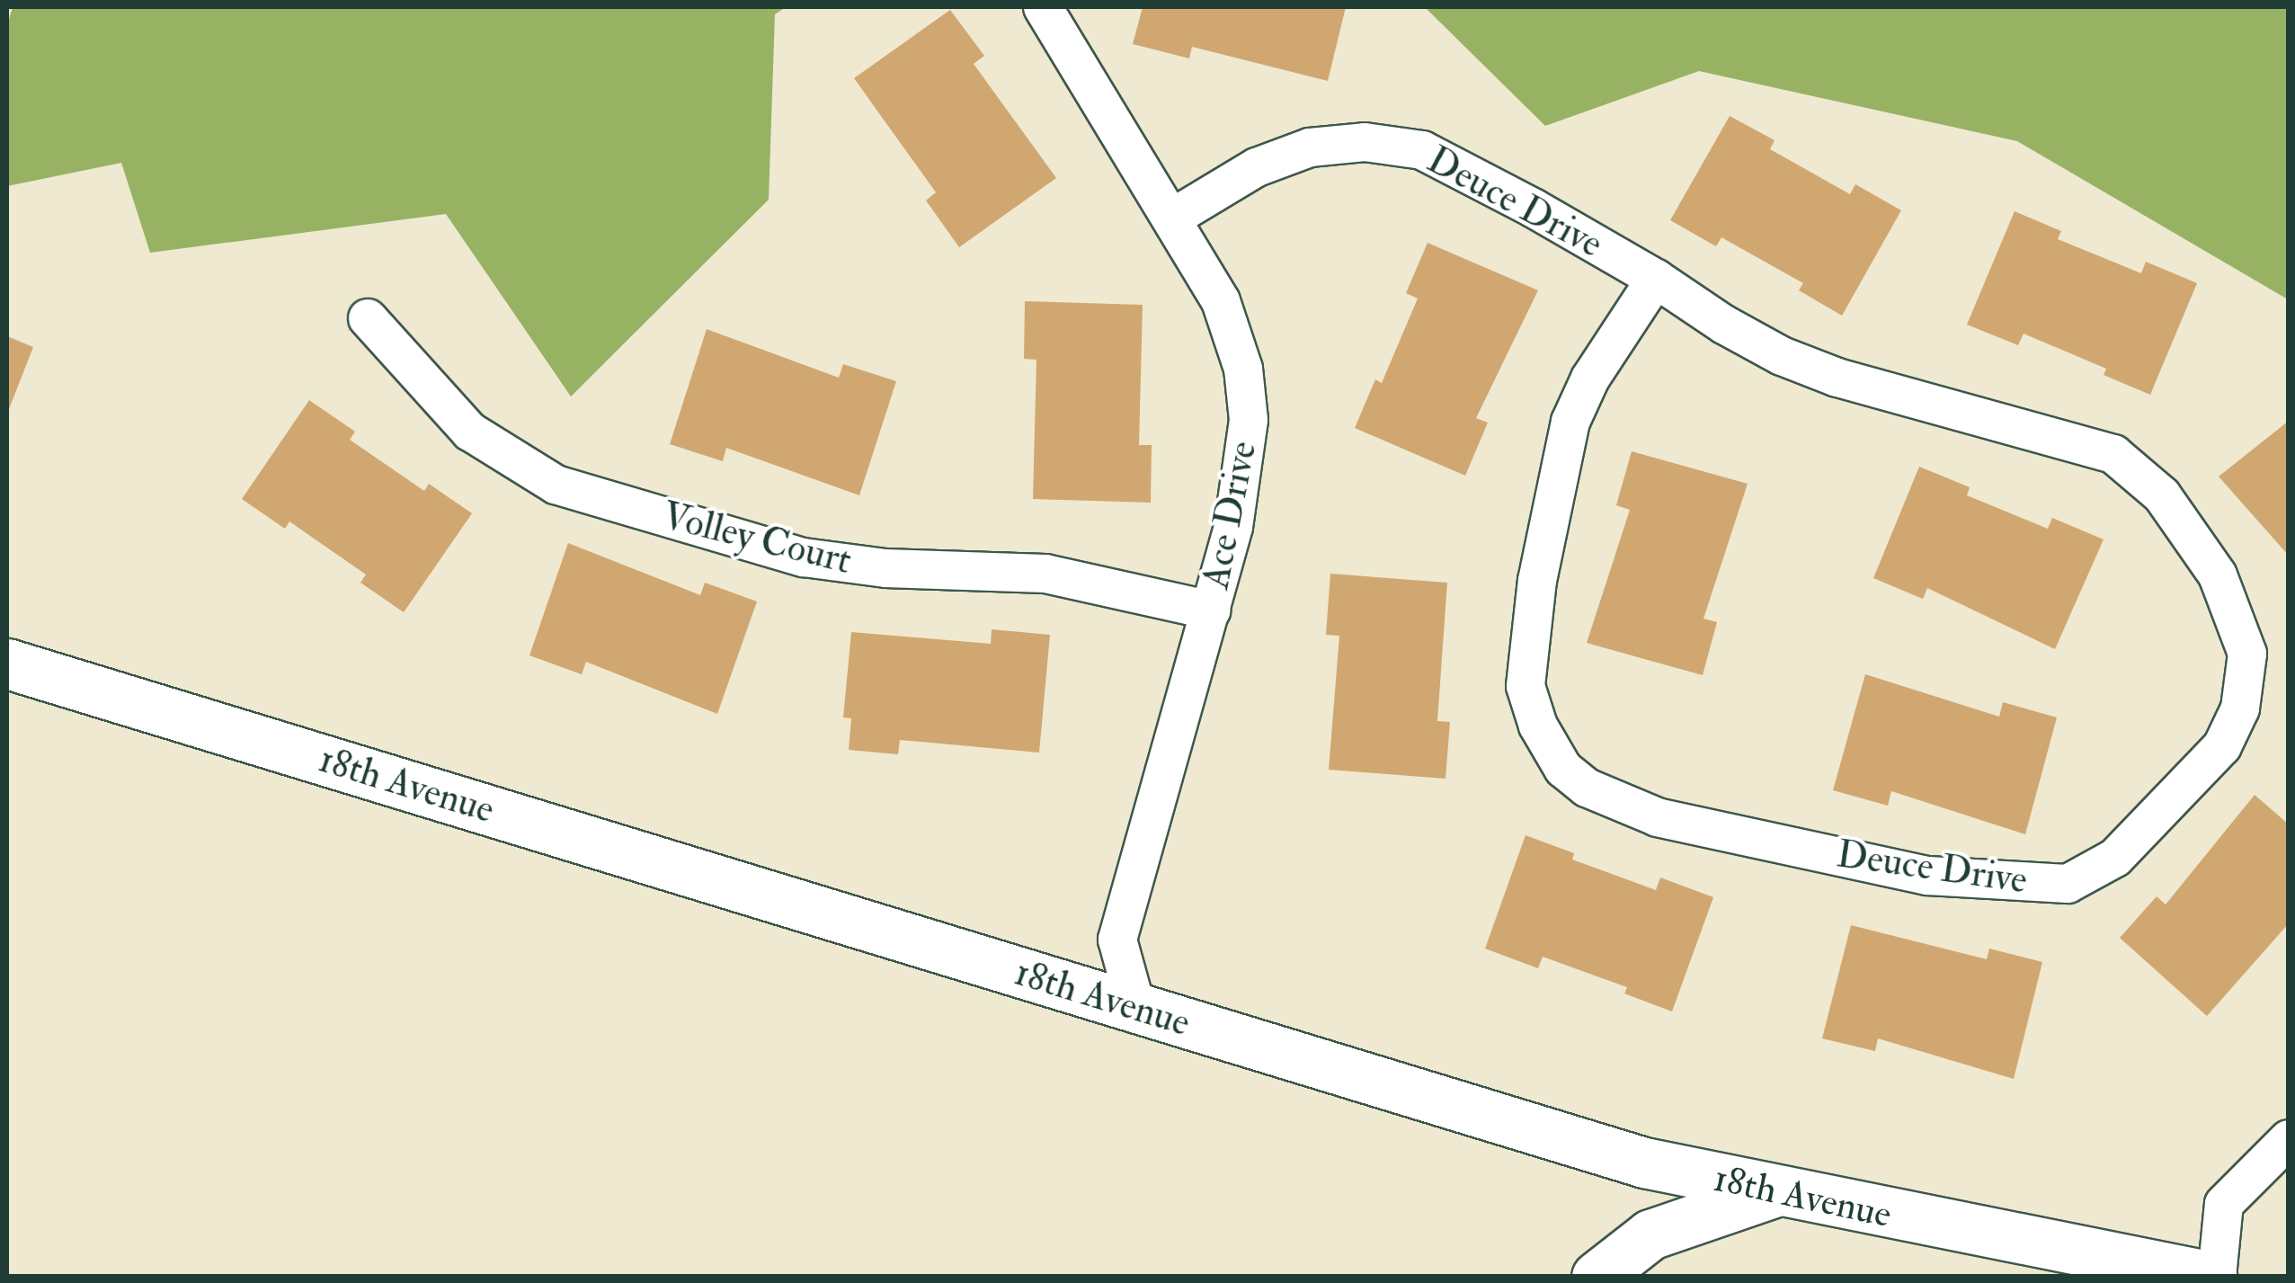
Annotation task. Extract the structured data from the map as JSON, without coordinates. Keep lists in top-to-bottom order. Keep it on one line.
{"streets":{"street":["Deuce Drive","Ace Drive","Volley Court","18th Avenue"]},"crossings":[["Deuce Drive","Ace Drive"],["Ace Drive","Volley Court"],["Ace Drive","18th Avenue"]]}
